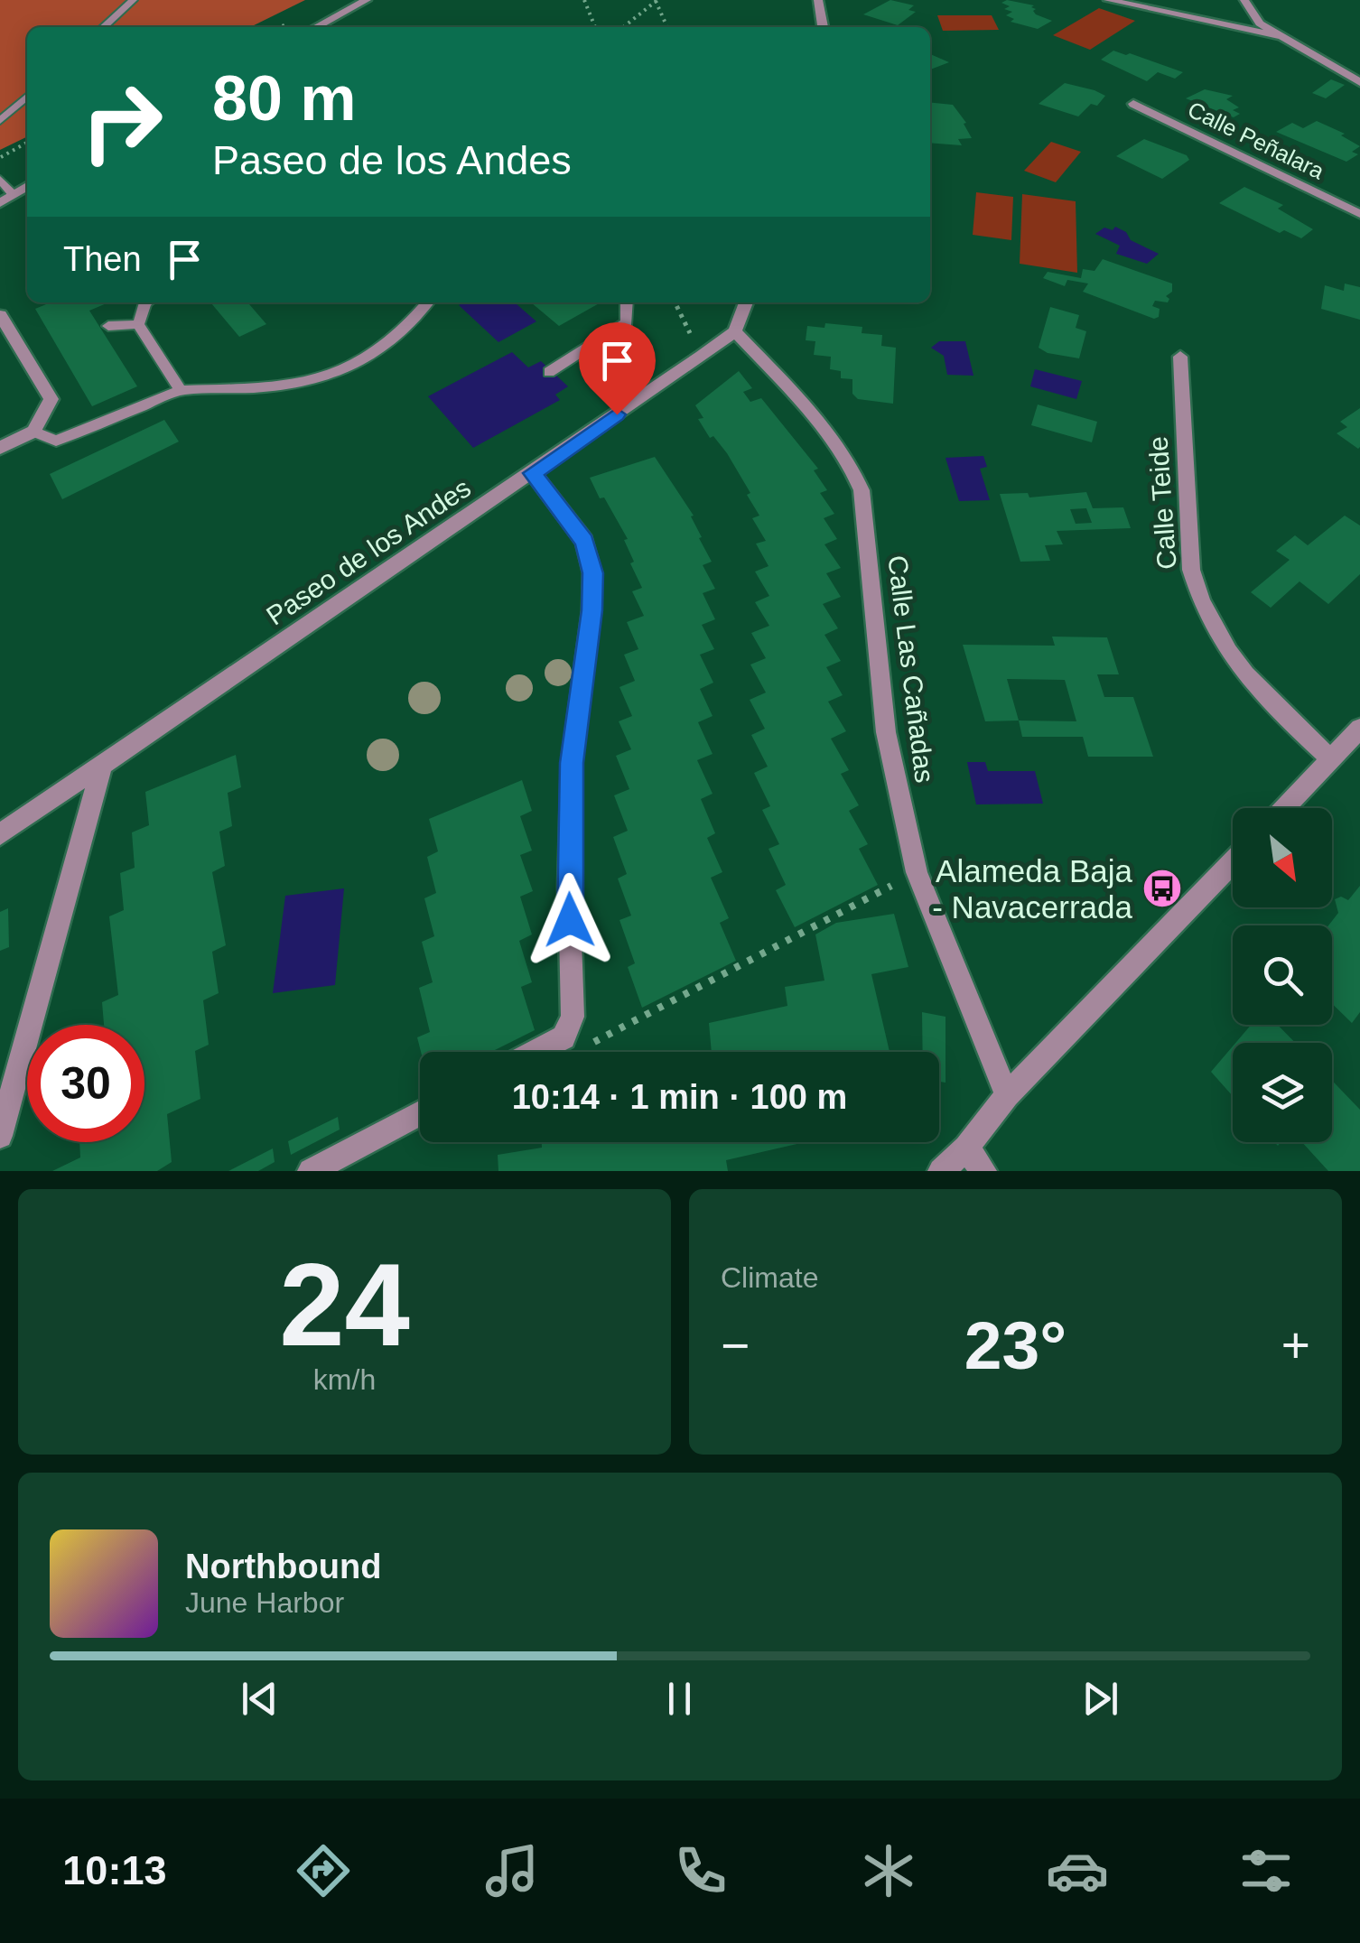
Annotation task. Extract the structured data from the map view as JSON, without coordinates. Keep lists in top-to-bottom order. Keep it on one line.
{"streets":{"street":["Calle Peñalara","Calle Teide","Paseo de los Andes","Calle Las Cañadas"]},"crossings":[["Paseo de los Andes","Calle Las Cañadas"]],"places":{"bus stop":["Alameda Baja - Navacerrada"]},"north":"bottom right","page":{"turn":["80 m","Paseo de los Andes"],"then":"Then","limit":"30","trip":"10:14 · 1 min · 100 m","tile":[["24","km/h"],"Climate"],"heat":["−","23°","+"],"song":["Northbound","June Harbor"],"tabs":"10:13"}}
